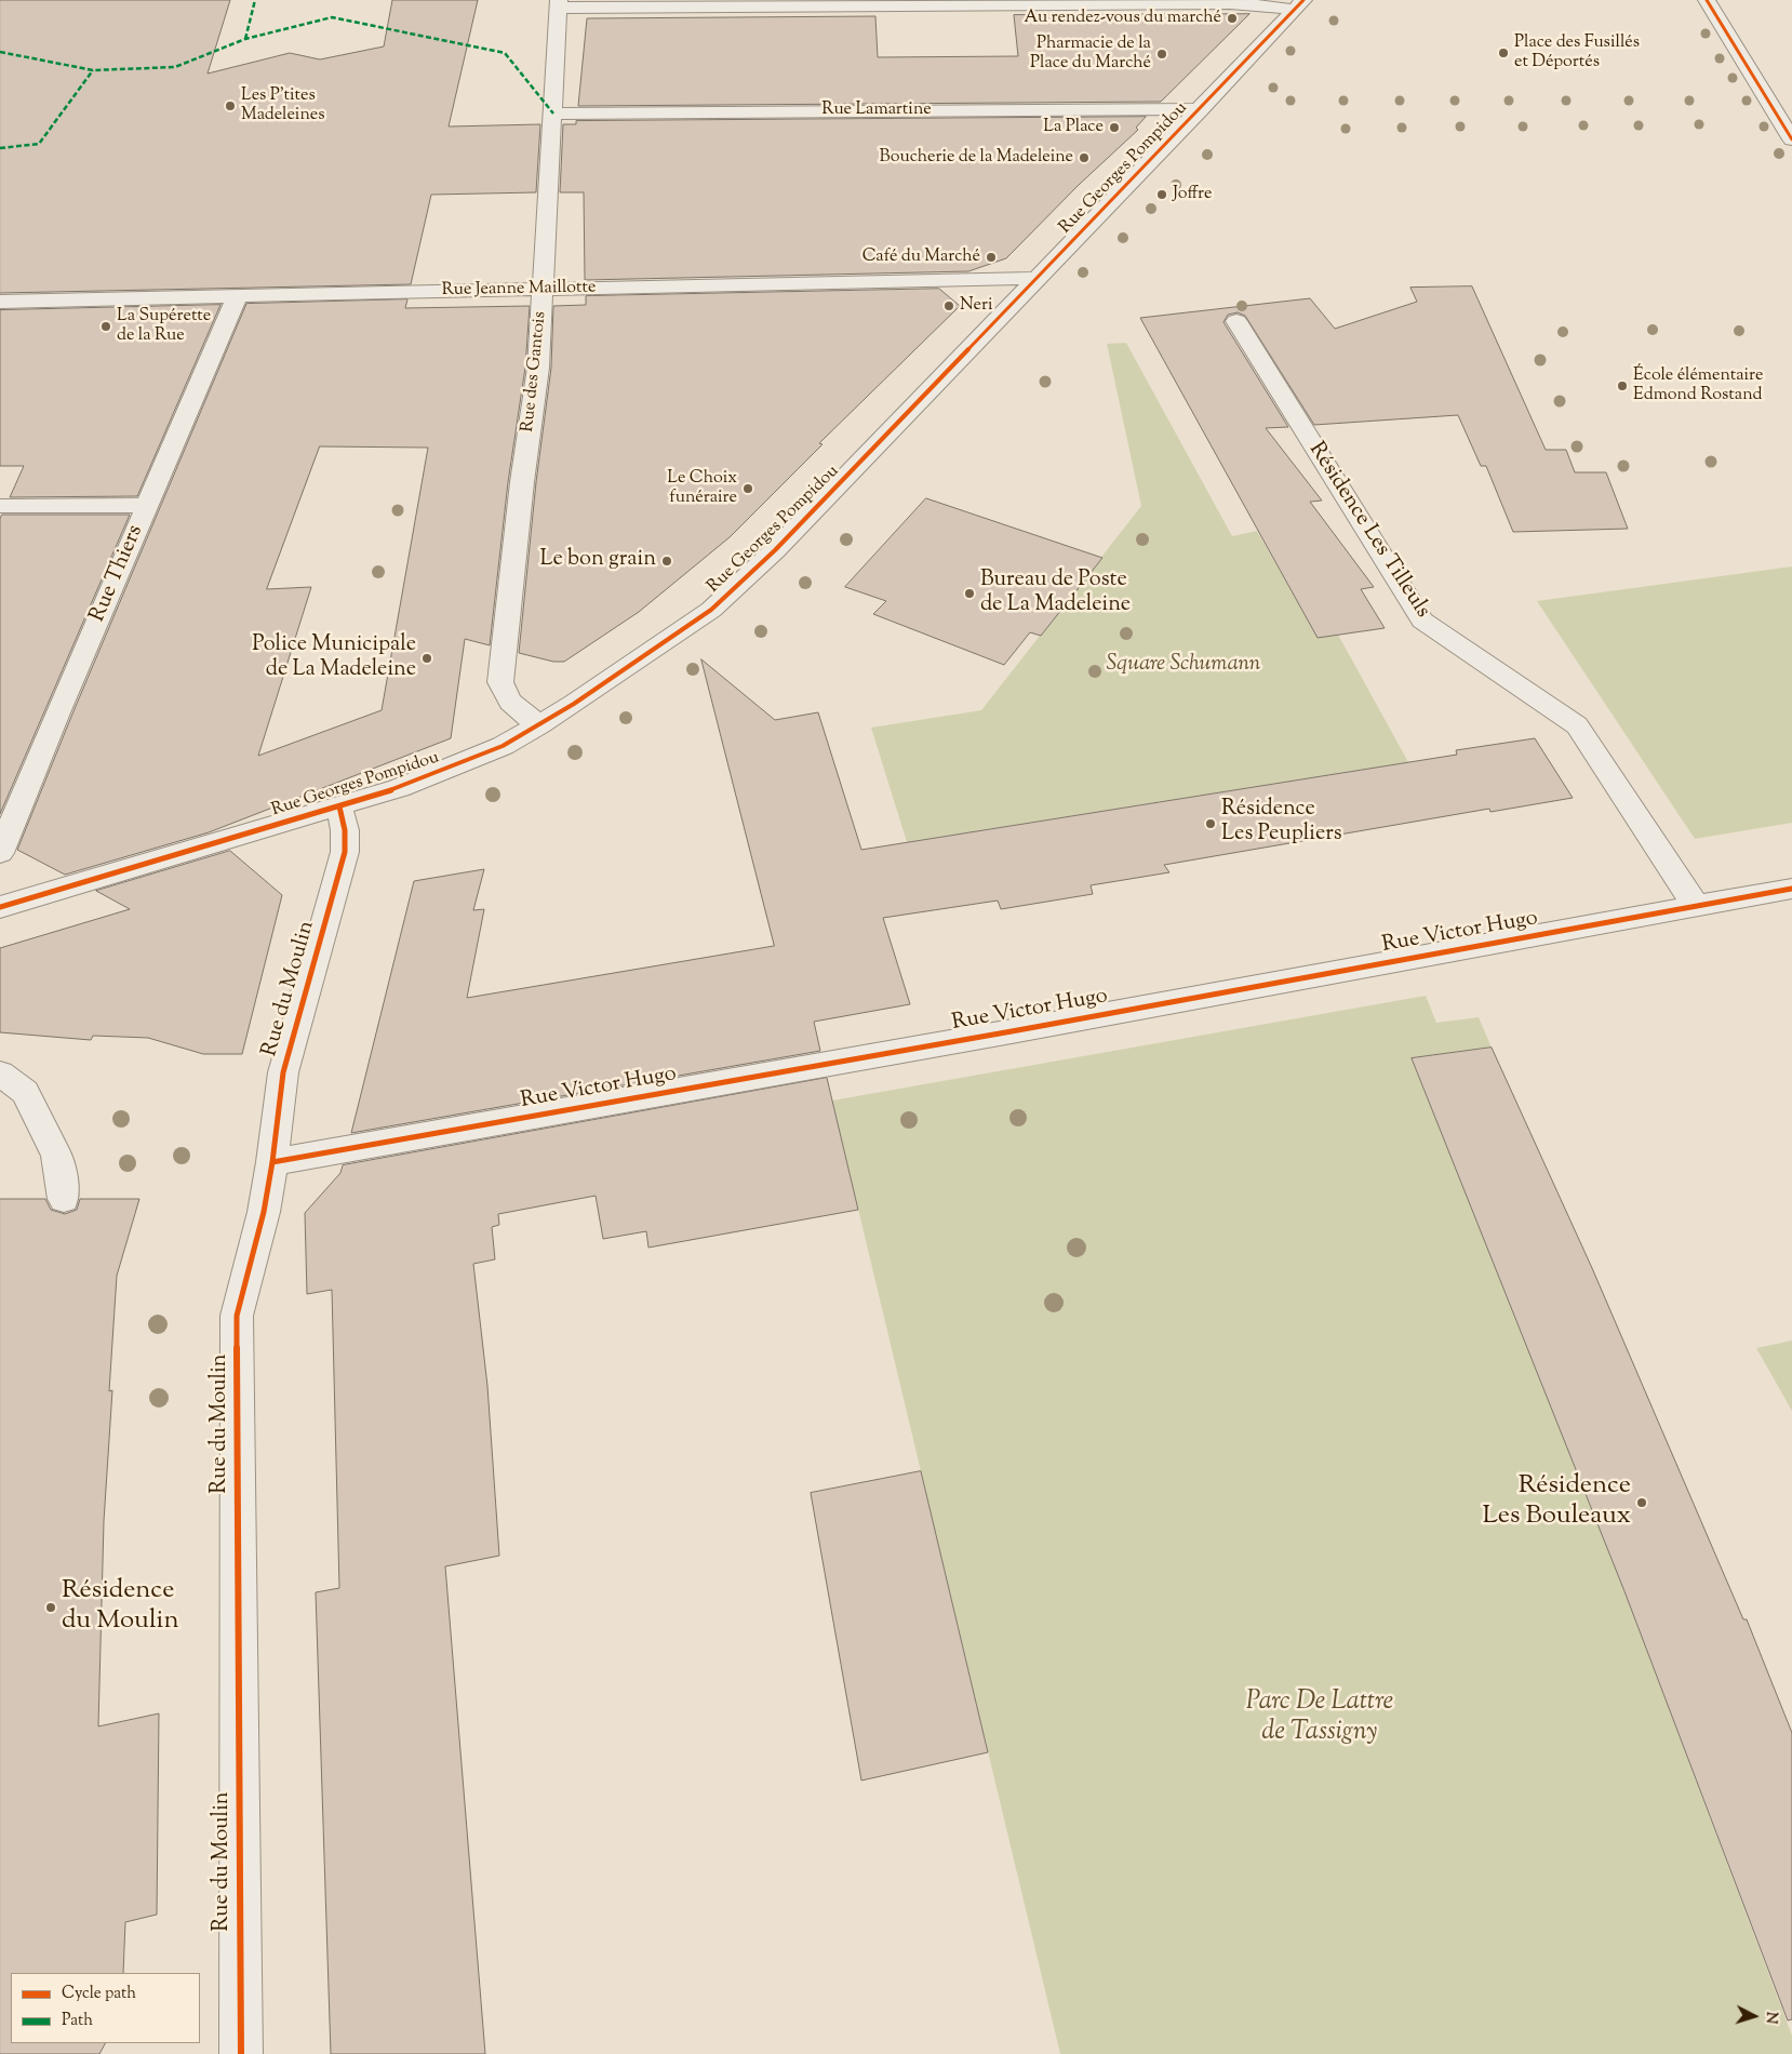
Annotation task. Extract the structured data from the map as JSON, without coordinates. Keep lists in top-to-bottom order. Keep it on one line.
{"streets":{"street":["Rue Lamartine","Rue Georges Pompidou","Rue Jeanne Maillotte","Rue des Gantois","Résidence Les Tilleuls","Rue Thiers","Rue Victor Hugo","Rue du Moulin"]},"crossings":[["Rue Lamartine","Rue Georges Pompidou"],["Rue Lamartine","Rue des Gantois"],["Rue Georges Pompidou","Rue Jeanne Maillotte"],["Rue Georges Pompidou","Rue des Gantois"],["Rue Georges Pompidou","Rue du Moulin"],["Rue Jeanne Maillotte","Rue des Gantois"],["Rue Jeanne Maillotte","Rue Thiers"],["Résidence Les Tilleuls","Rue Victor Hugo"],["Rue Victor Hugo","Rue du Moulin"]],"parks":["Square Schumann","Parc De Lattre de Tassigny"],"places":["Au rendez-vous du marché","Place des Fusillés et Déportés","Pharmacie de la Place du Marché","Les P'tites Madeleines","La Place","Boucherie de la Madeleine","Joffre","Café du Marché","Neri","La Supérette de la Rue","École élémentaire Edmond Rostand","Le Choix funéraire","Le bon grain","Bureau de Poste de La Madeleine","Police Municipale de La Madeleine","Résidence Les Peupliers","Résidence Les Bouleaux","Résidence du Moulin"],"legend":["Cycle path","Path"],"north":"right"}
